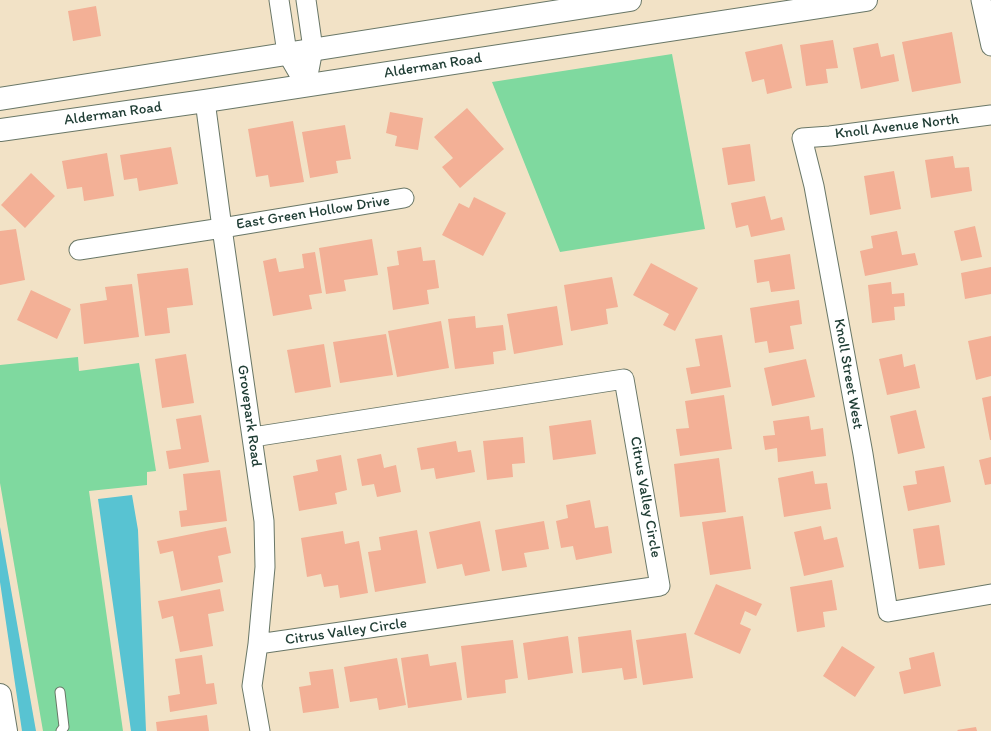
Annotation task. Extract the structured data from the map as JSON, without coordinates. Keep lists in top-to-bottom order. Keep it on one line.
{"streets":{"main road":["Alderman Road"],"street":["Knoll Avenue North","East Green Hollow Drive","Knoll Street West","Grovepark Road","Citrus Valley Circle"]},"crossings":[["Alderman Road","Grovepark Road"],["Knoll Avenue North","Knoll Street West"],["East Green Hollow Drive","Grovepark Road"],["Grovepark Road","Citrus Valley Circle"]]}
